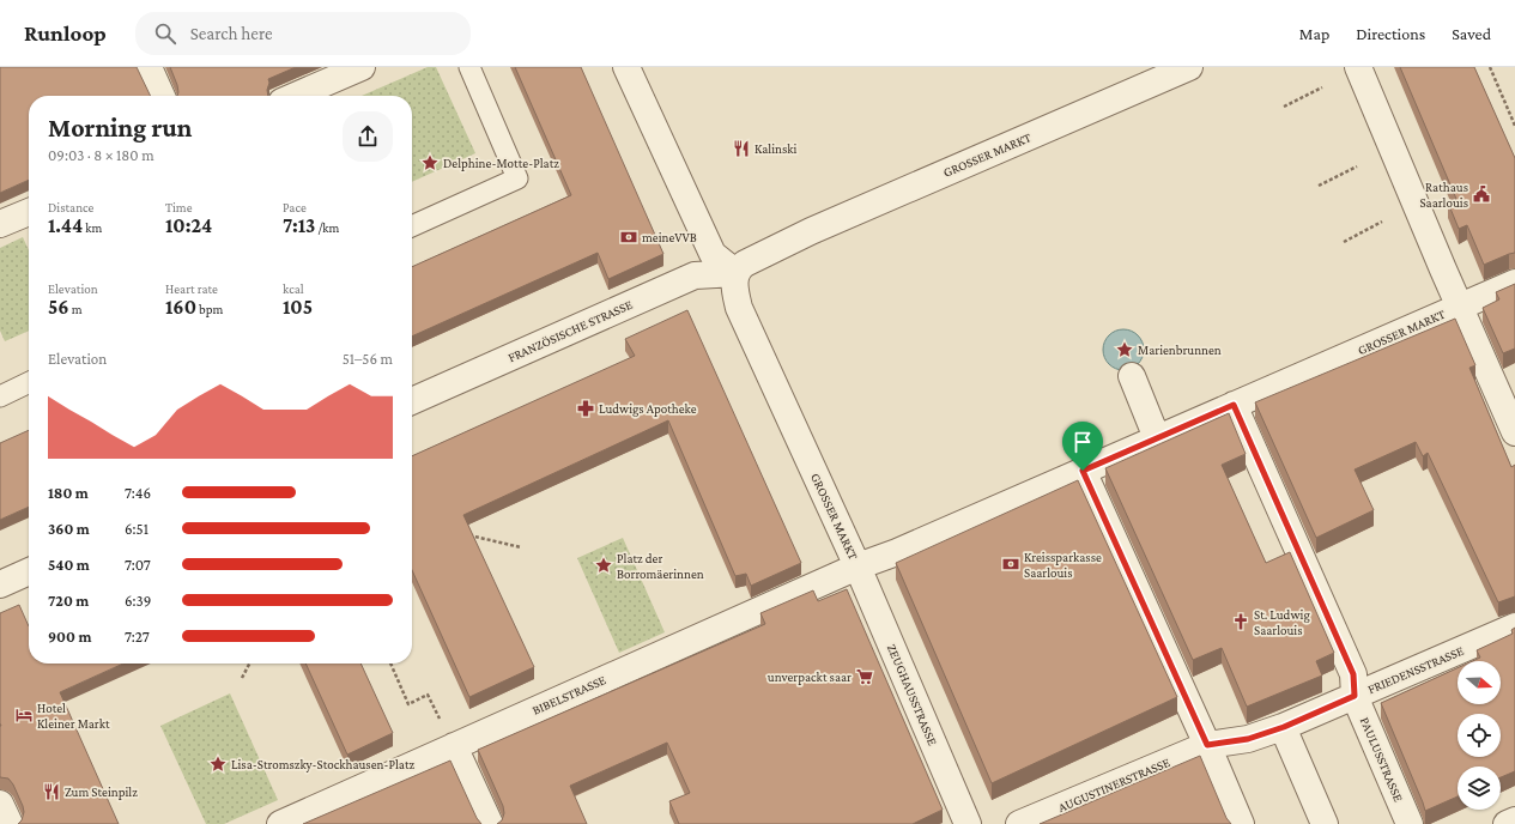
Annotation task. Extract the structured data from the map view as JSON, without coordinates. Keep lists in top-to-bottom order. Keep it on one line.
{"streets":{"street":["GROSSER MARKT","FRANZÖSISCHE STRASSE","FRIEDENSSTRASSE","BIBELSTRASSE","ZEUGHAUSSTRASSE","PAULUSSTRASSE","AUGUSTINERSTRASSE"]},"crossings":[["GROSSER MARKT","FRANZÖSISCHE STRASSE"],["GROSSER MARKT","BIBELSTRASSE"],["GROSSER MARKT","ZEUGHAUSSTRASSE"],["GROSSER MARKT","PAULUSSTRASSE"],["FRIEDENSSTRASSE","PAULUSSTRASSE"],["FRIEDENSSTRASSE","AUGUSTINERSTRASSE"],["BIBELSTRASSE","ZEUGHAUSSTRASSE"]],"places":{"restaurant":["Kalinski","Zum Steinpilz"],"place":["Delphine-Motte-Platz","Marienbrunnen","Platz der Borromäerinnen","Lisa-Stromszky-Stockhausen-Platz"],"public building":["Rathaus Saarlouis"],"bank":["meineVVB","Kreissparkasse Saarlouis"],"pharmacy":["Ludwigs Apotheke"],"church":["St. Ludwig Saarlouis"],"supermarket":["unverpackt saar"],"hotel":["Hotel Kleiner Markt"]},"north":"right","page":{"header":"Runloop","search":"Search here","nav":["Map","Directions","Saved"],"heading":["Morning run","09:03 · 8 × 180 m"],"stats":[["Distance","1.44 km"],["Time","10:24"],["Pace","7:13 /km"],["Elevation","56 m"],["Heart rate","160 bpm"],["kcal","105"]],"chart":["Elevation","51–56 m"],"list":[{"name":"180 m","note":"7:46"},{"name":"360 m","note":"6:51"},{"name":"540 m","note":"7:07"},{"name":"720 m","note":"6:39"},{"name":"900 m","note":"7:27"}]}}
